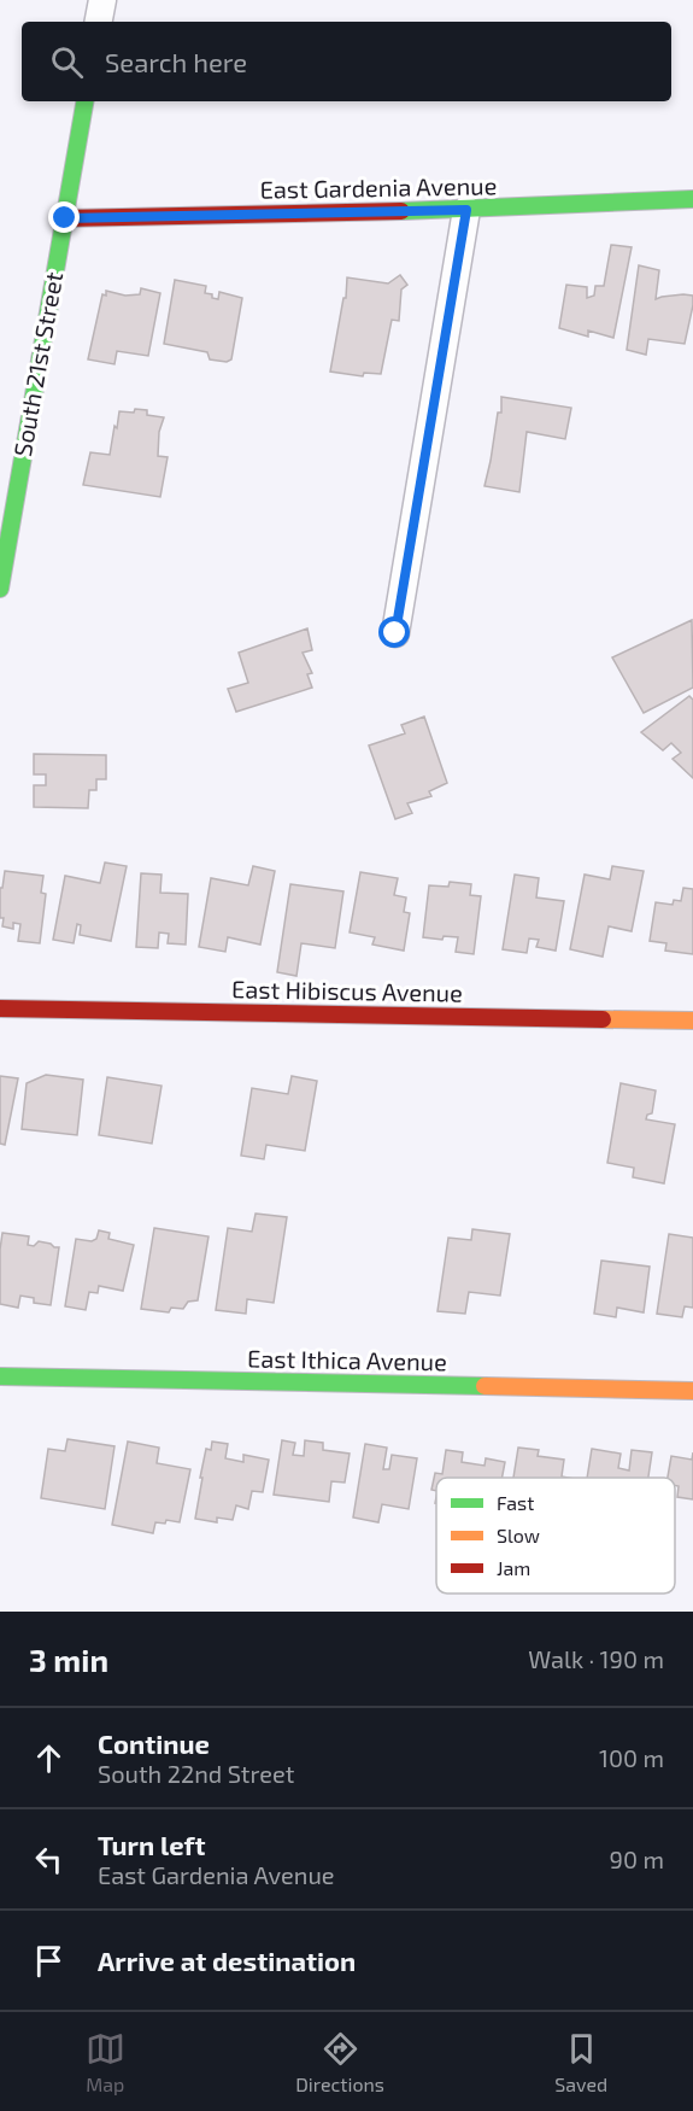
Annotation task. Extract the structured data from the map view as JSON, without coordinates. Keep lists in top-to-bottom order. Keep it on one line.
{"streets":{"street":["East Gardenia Avenue","South 21st Street","East Hibiscus Avenue","East Ithica Avenue"]},"crossings":[["East Gardenia Avenue","South 21st Street"]],"legend":["Fast","Slow","Jam"],"page":{"search":"Search here","heading":["3 min","Walk · 190 m"],"list":[["Continue","South 22nd Street","100 m"],["Turn left","East Gardenia Avenue","90 m"],"Arrive at destination"],"nav":["Map","Directions","Saved"]}}
